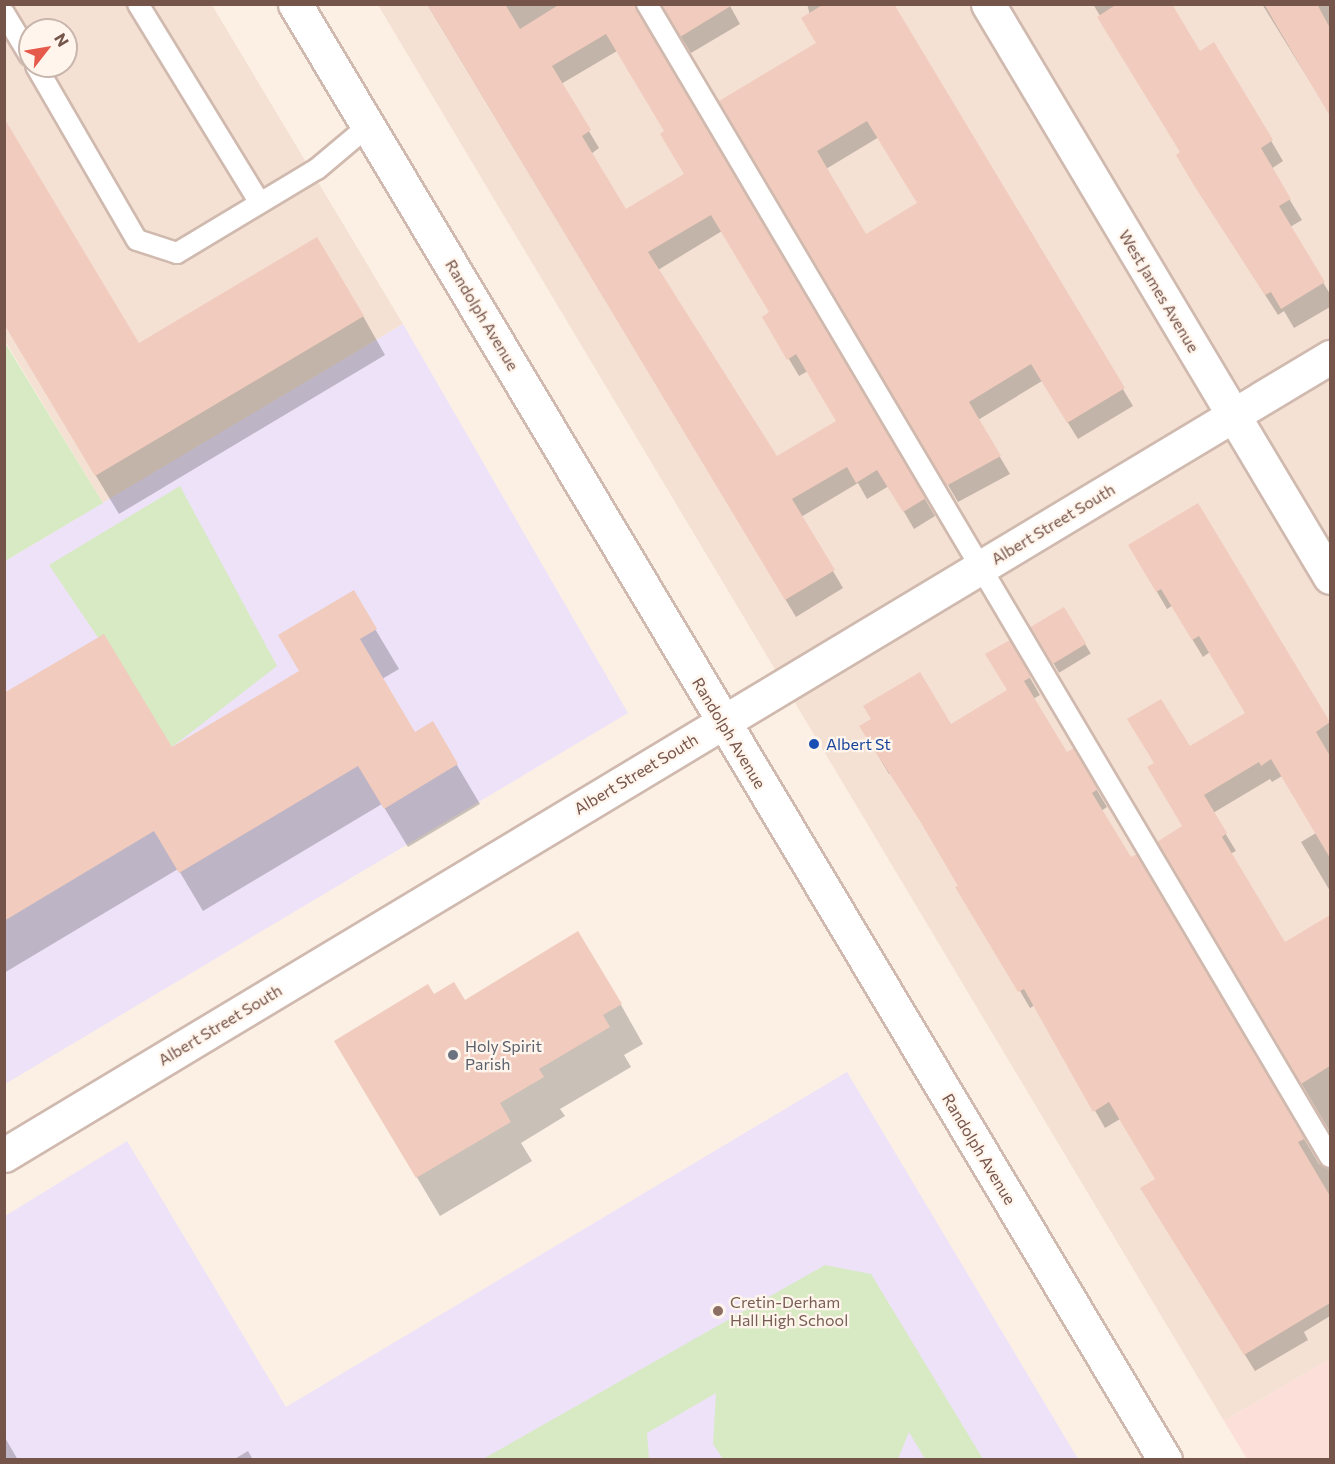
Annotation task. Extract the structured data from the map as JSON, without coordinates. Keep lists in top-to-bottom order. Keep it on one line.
{"streets":{"street":["West James Avenue","Randolph Avenue","Albert Street South"]},"crossings":[["West James Avenue","Albert Street South"],["Randolph Avenue","Albert Street South"]],"places":["Albert St","Holy Spirit Parish","Cretin-Derham Hall High School"],"north":"top right"}
